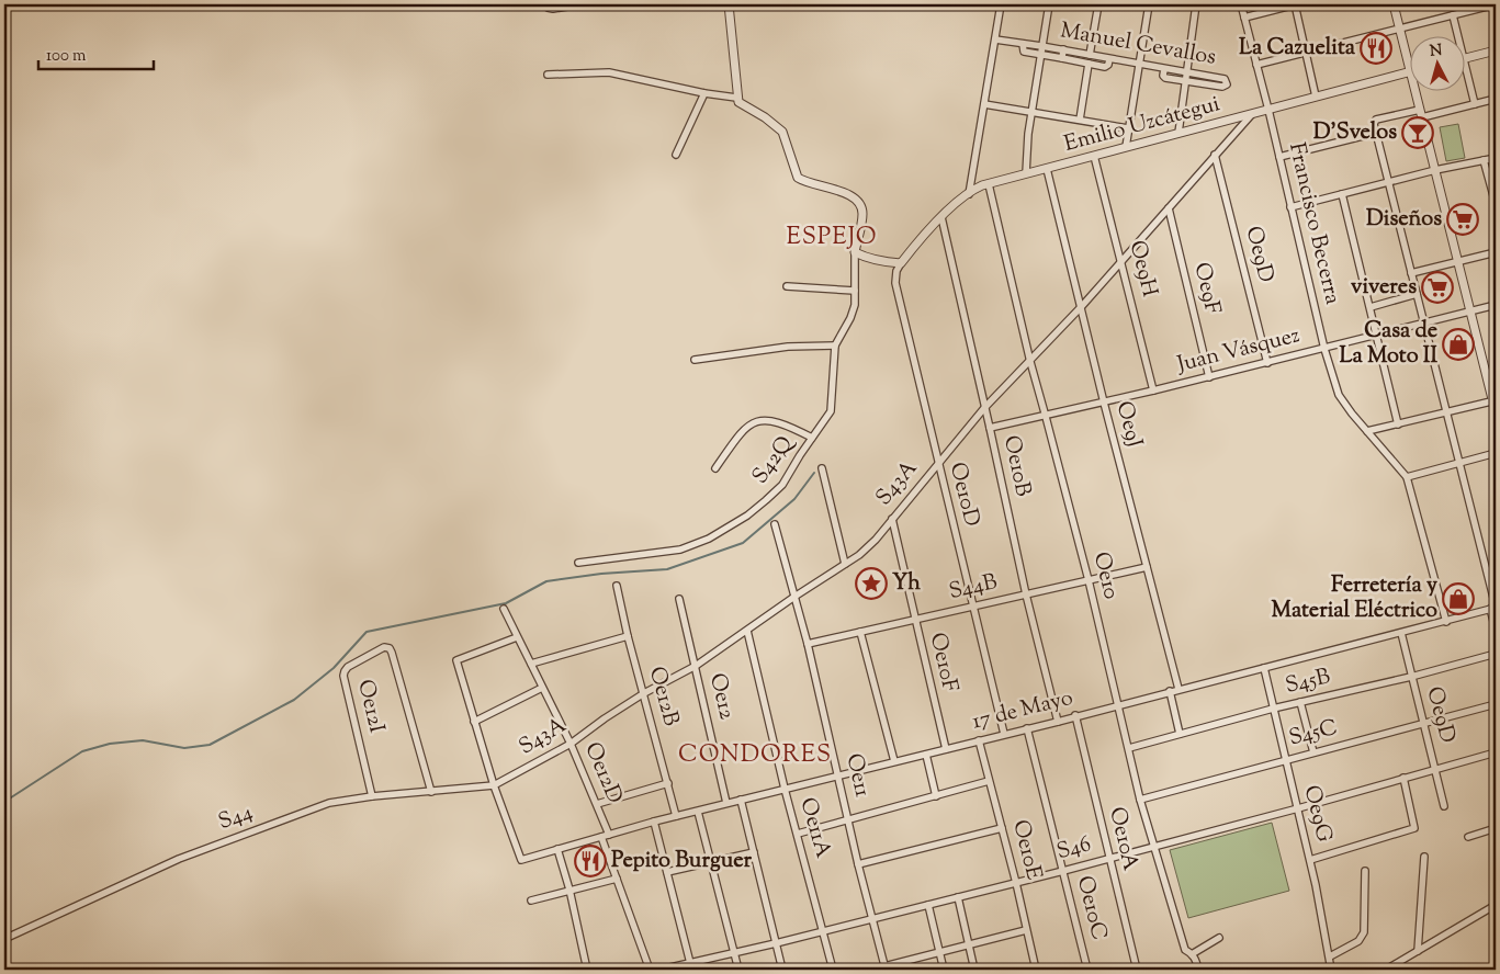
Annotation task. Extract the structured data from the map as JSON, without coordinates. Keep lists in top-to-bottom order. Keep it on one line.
{"streets":{"street":["Manuel Cevallos","Emilio Uzcátegui","Francisco Becerra","Oe9D","Oe9H","Oe9F","Juan Vásquez","Oe9J","S42Q","Oe10B","S43A","Oe10D","Oe10","S44B","Oe10F","S45B","Oe12B","Oe12","Oe12I","17 de Mayo","S45C","Oe12D","Oe11","Oe9G","S44","Oe11A","Oe10A","S46","Oe10E","Oe10C"]},"crossings":[["Emilio Uzcátegui","Francisco Becerra"],["Emilio Uzcátegui","Oe9H"],["Emilio Uzcátegui","Oe9J"],["Emilio Uzcátegui","Oe10B"],["Emilio Uzcátegui","S43A"],["Emilio Uzcátegui","Oe10D"],["Emilio Uzcátegui","Oe10"],["Francisco Becerra","Juan Vásquez"],["Francisco Becerra","17 de Mayo"],["Oe9D","Juan Vásquez"],["Oe9D","S43A"],["Oe9D","S45B"],["Oe9D","17 de Mayo"],["Oe9D","S45C"],["Oe9D","S46"],["Oe9H","Juan Vásquez"],["Oe9H","S43A"],["Oe9F","Juan Vásquez"],["Oe9F","S43A"],["Juan Vásquez","Oe9J"],["Juan Vásquez","Oe10B"],["Juan Vásquez","Oe10"],["Oe9J","S43A"],["Oe9J","S44B"],["Oe9J","17 de Mayo"],["Oe10B","S43A"],["Oe10B","S44B"],["Oe10B","17 de Mayo"],["S43A","Oe10D"],["S43A","Oe10"],["S43A","Oe10F"],["S43A","Oe12B"],["S43A","Oe12"],["S43A","17 de Mayo"],["S43A","Oe12D"],["S43A","Oe11"],["S43A","S44"],["S43A","Oe11A"],["Oe10D","S44B"],["Oe10D","17 de Mayo"],["Oe10","S44B"],["Oe10","S45B"],["Oe10","17 de Mayo"],["Oe10","S45C"],["Oe10","S46"],["S44B","Oe10F"],["S44B","Oe11"],["Oe10F","17 de Mayo"],["S45B","Oe9G"],["Oe12B","17 de Mayo"],["Oe12","17 de Mayo"],["Oe12I","S44"],["17 de Mayo","Oe12D"],["17 de Mayo","Oe11"],["17 de Mayo","Oe9G"],["17 de Mayo","S44"],["17 de Mayo","Oe11A"],["17 de Mayo","Oe10A"],["17 de Mayo","Oe10E"],["17 de Mayo","Oe10C"],["S45C","Oe9G"],["Oe11","S46"],["Oe9G","S46"],["Oe11A","S46"],["Oe10A","S46"],["S46","Oe10E"],["S46","Oe10C"]],"districts":["ESPEJO","CONDORES"],"places":{"restaurant":["La Cazuelita","Pepito Burguer"],"bar":["D'Svelos"],"supermarket":["Diseños","viveres"],"shop":["Casa de La Moto II","Ferretería y Material Eléctrico"],"place":["Yh"]},"scale_bar":"100 m","north":"top"}
